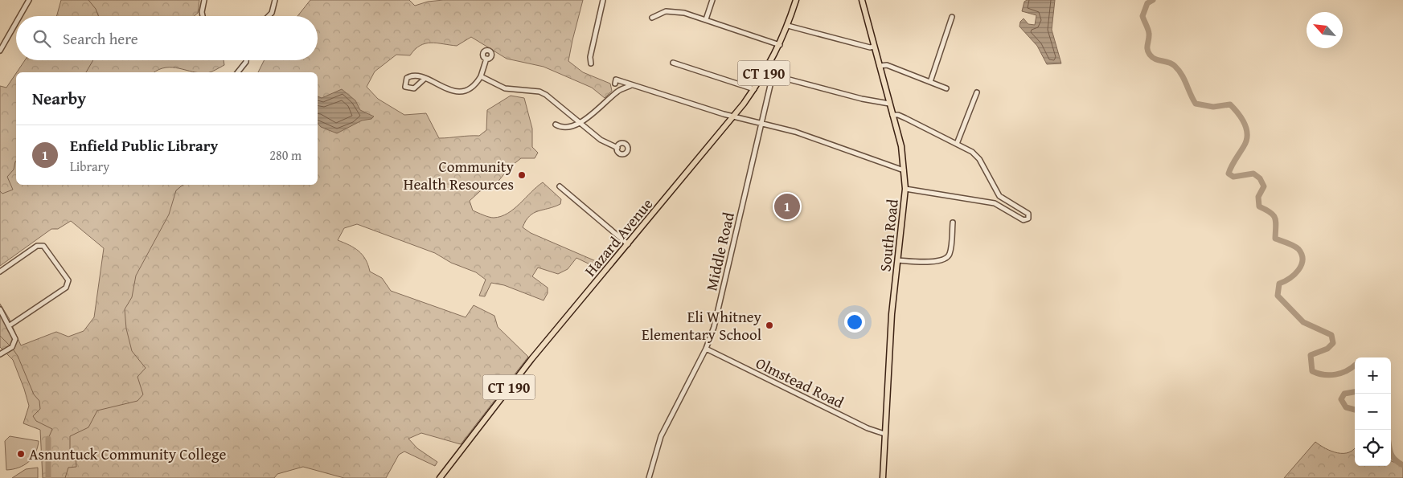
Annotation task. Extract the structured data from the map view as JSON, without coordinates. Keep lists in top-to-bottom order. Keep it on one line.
{"streets":{"main road":["CT 190","South Road","Hazard Avenue"],"street":["Middle Road","Olmstead Road"]},"crossings":[["South Road","Olmstead Road"],["Middle Road","Olmstead Road"]],"places":["Community Health Resources","Eli Whitney Elementary School","Asnuntuck Community College"],"north":"top left","page":{"search":"Search here","heading":"Nearby","list":[{"mark":"1","name":"Enfield Public Library","note":"Library","value":"280 m"}],"pins":"1","map_buttons":["+","−"]}}
